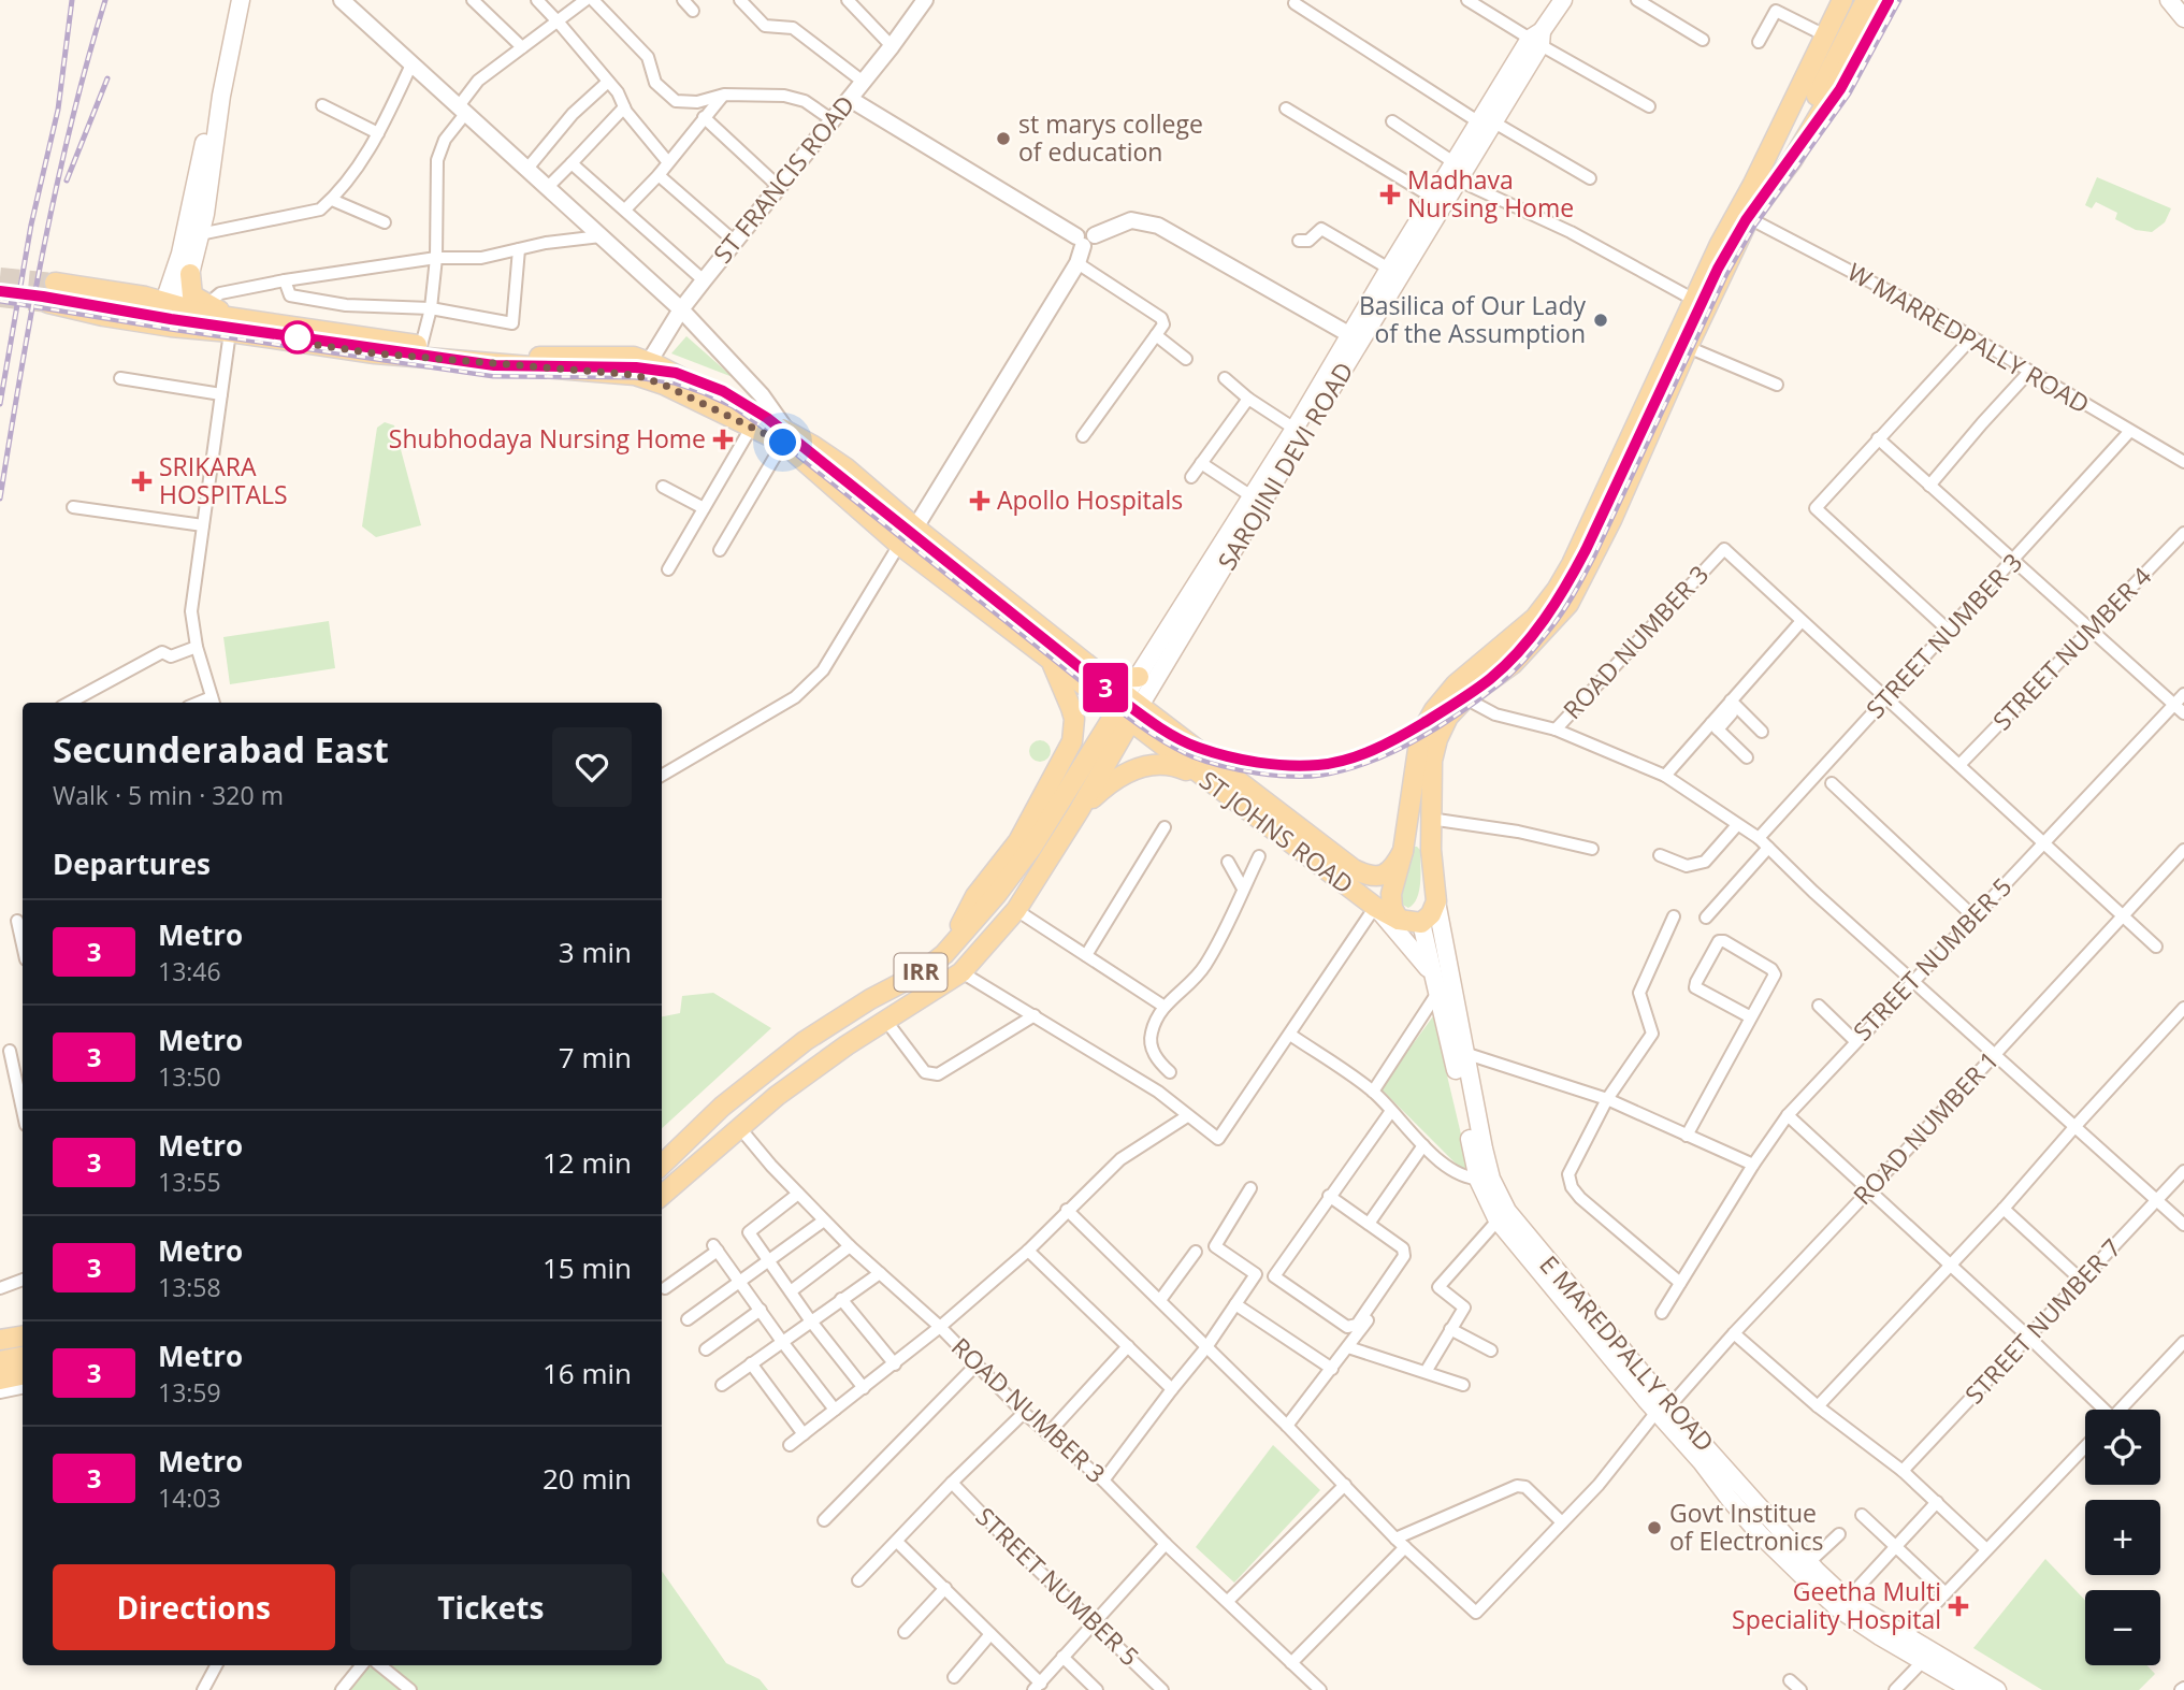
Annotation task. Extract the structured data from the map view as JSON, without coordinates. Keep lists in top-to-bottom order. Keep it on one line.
{"streets":{"main road":["SAROJINI DEVI ROAD","ST JOHNS ROAD","IRR","E MAREDPALLY ROAD"],"street":["ST FRANCIS ROAD","W MARREDPALLY ROAD","STREET NUMBER 3","ROAD NUMBER 3","STREET NUMBER 4","STREET NUMBER 5","ROAD NUMBER 1","STREET NUMBER 7"]},"crossings":[["ST FRANCIS ROAD","ST JOHNS ROAD"],["W MARREDPALLY ROAD","STREET NUMBER 3"],["SAROJINI DEVI ROAD","ST JOHNS ROAD"],["SAROJINI DEVI ROAD","IRR"],["STREET NUMBER 3","ROAD NUMBER 3"],["ROAD NUMBER 3","STREET NUMBER 4"],["ROAD NUMBER 3","STREET NUMBER 5"],["ROAD NUMBER 3","IRR"],["ROAD NUMBER 3","ROAD NUMBER 1"],["ROAD NUMBER 3","STREET NUMBER 7"],["ST JOHNS ROAD","IRR"],["ST JOHNS ROAD","E MAREDPALLY ROAD"],["ROAD NUMBER 1","E MAREDPALLY ROAD"]],"places":{"other":["st marys college of education","Basilica of Our Lady of the Assumption","Govt Institue of Electronics"],"health":["Madhava Nursing Home","Shubhodaya Nursing Home","SRIKARA HOSPITALS","Apollo Hospitals","Geetha Multi Speciality Hospital"]},"lines":["metro line 3"],"page":{"on_map":"3","heading":[["Secunderabad East","Walk · 5 min · 320 m"],"Departures"],"list":[{"mark":"3","name":"Metro","note":"13:46","value":"3 min"},{"mark":"3","name":"Metro","note":"13:50","value":"7 min"},{"mark":"3","name":"Metro","note":"13:55","value":"12 min"},{"mark":"3","name":"Metro","note":"13:58","value":"15 min"},{"mark":"3","name":"Metro","note":"13:59","value":"16 min"},{"mark":"3","name":"Metro","note":"14:03","value":"20 min"}],"map_buttons":["+","−"],"buttons":["Directions","Tickets"]}}
